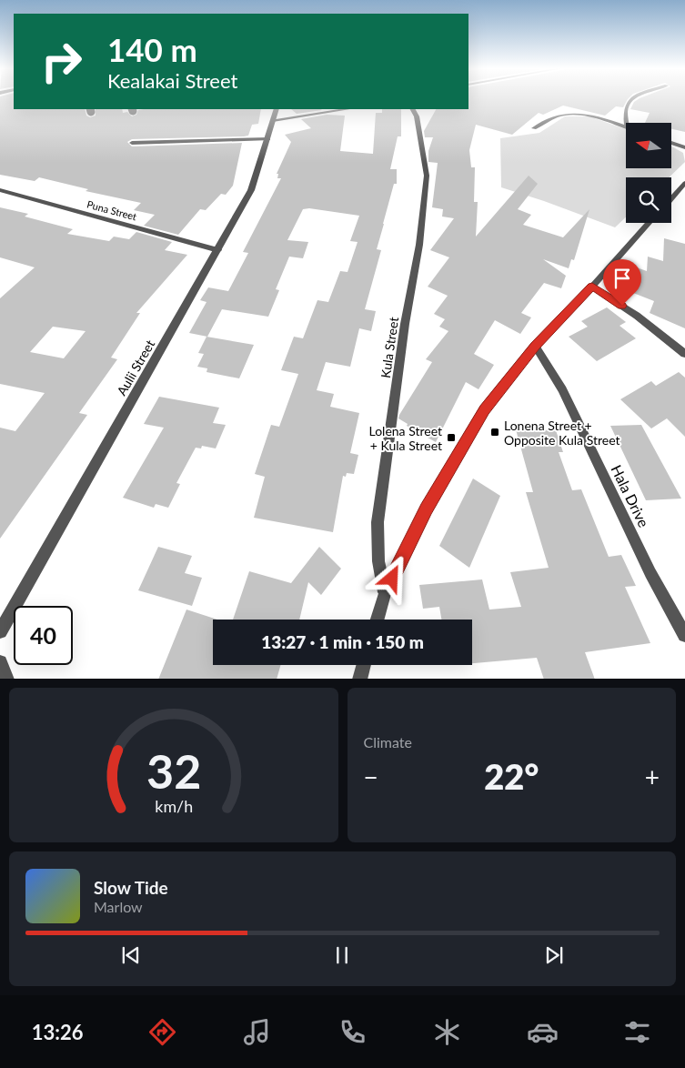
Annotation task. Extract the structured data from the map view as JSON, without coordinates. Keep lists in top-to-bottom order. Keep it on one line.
{"streets":{"street":["Puna Street","Kula Street","Aulii Street","Hala Drive"]},"crossings":[["Puna Street","Aulii Street"]],"places":{"transit":["Lonena Street + Opposite Kula Street","Lolena Street + Kula Street"]},"north":"left","page":{"turn":["140 m","Kealakai Street"],"limit":"40","trip":"13:27 · 1 min · 150 m","tile":"Climate","heat":["−","22°","+"],"song":["Slow Tide","Marlow"],"tabs":"13:26","gauge":["32","km/h"]}}
